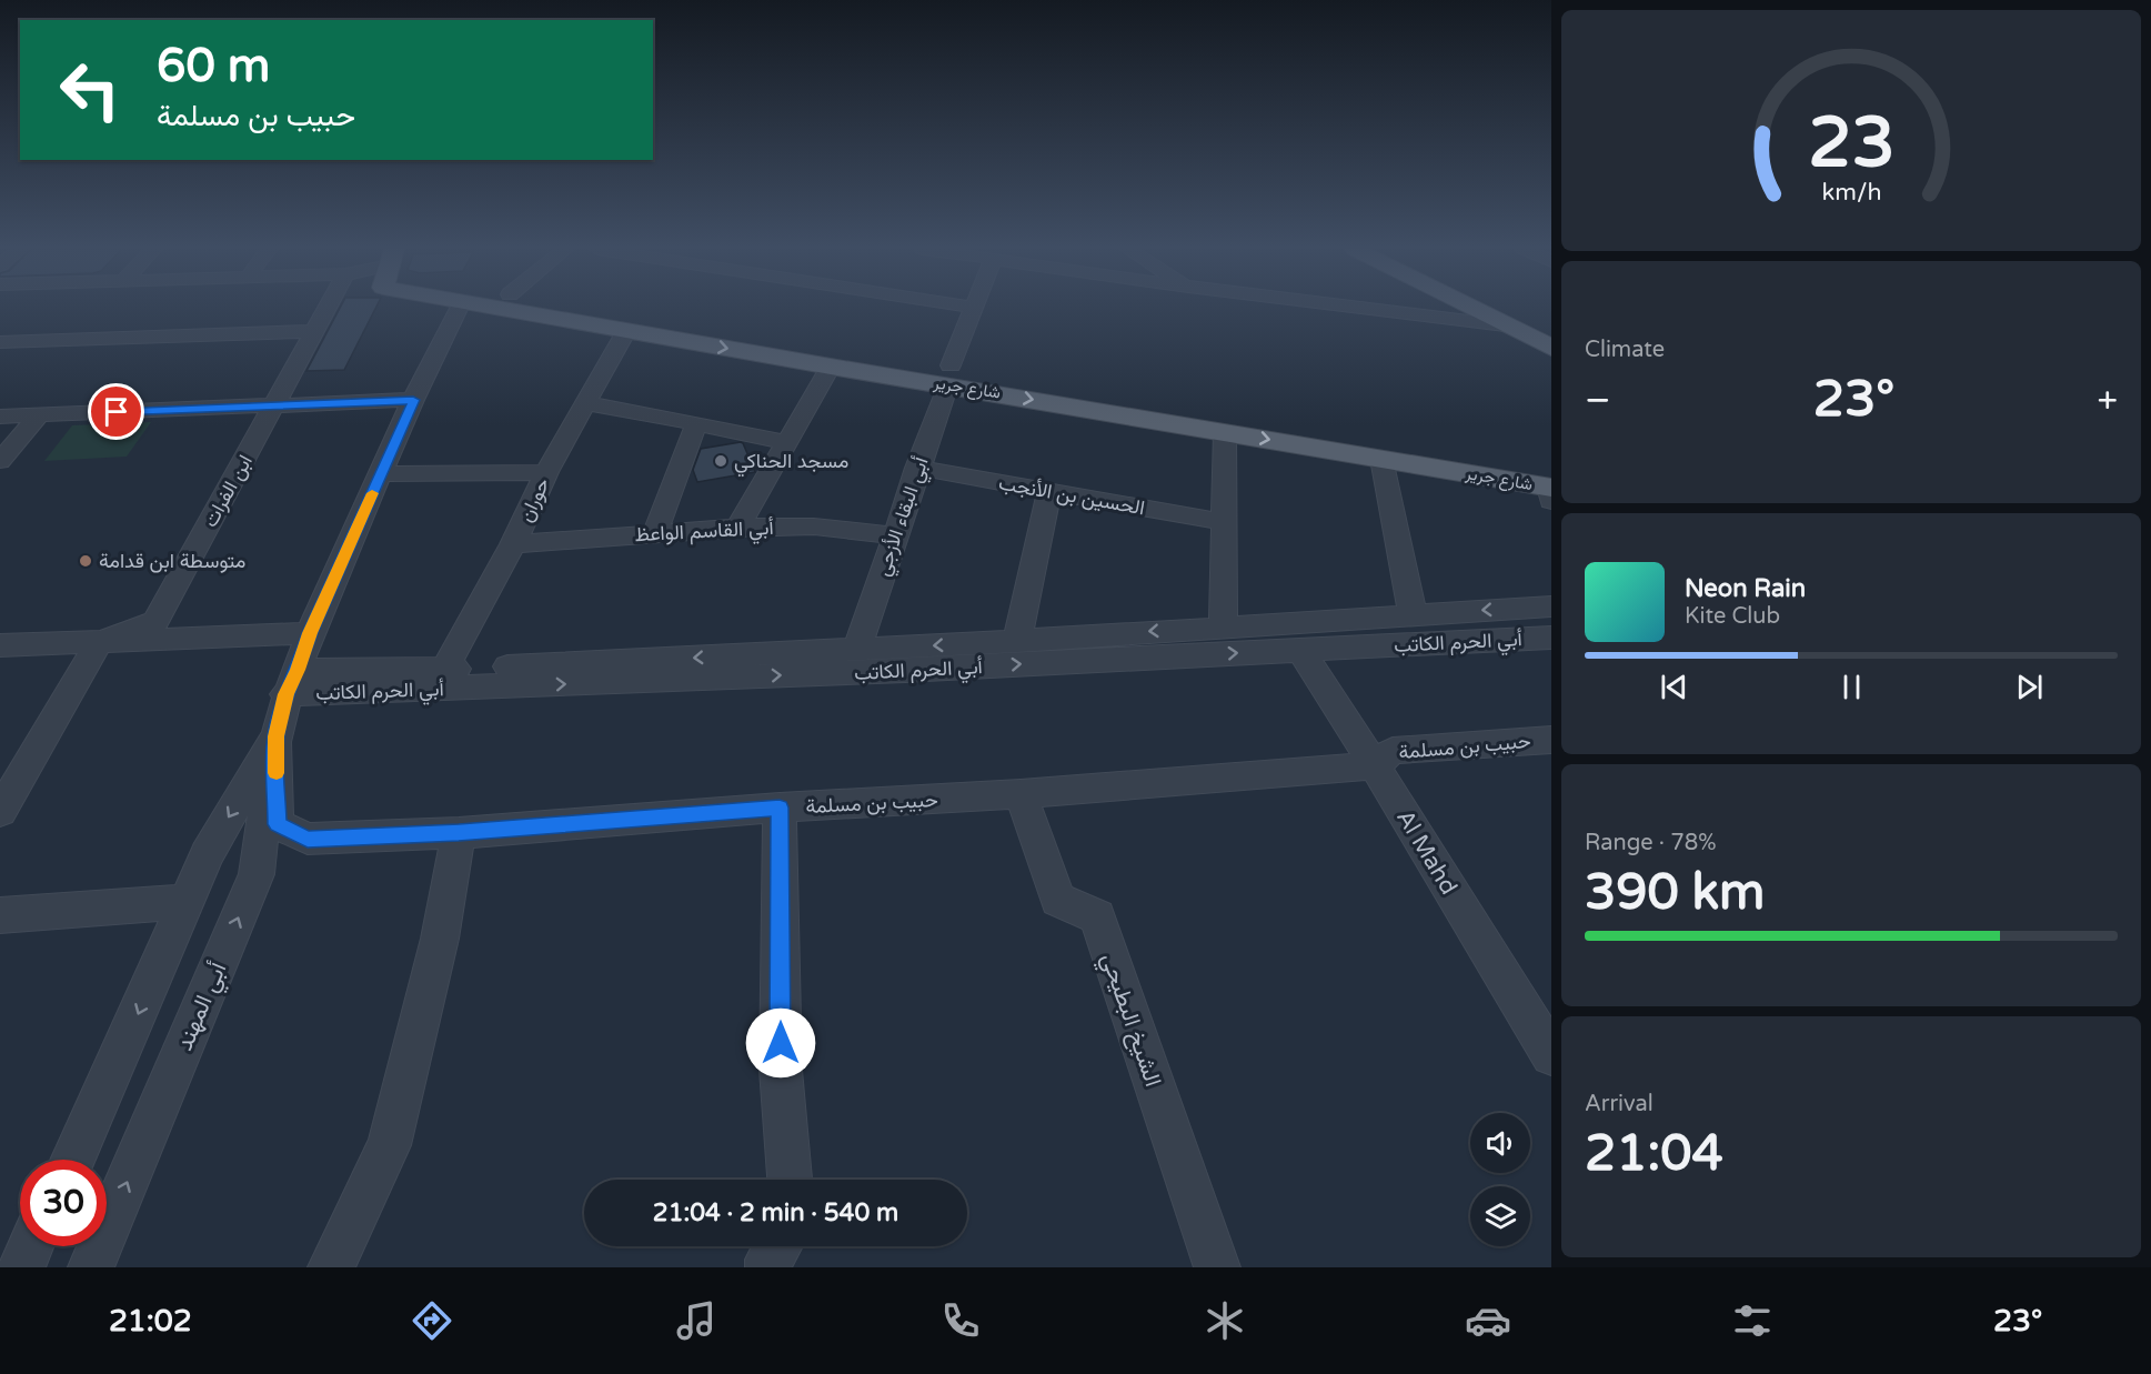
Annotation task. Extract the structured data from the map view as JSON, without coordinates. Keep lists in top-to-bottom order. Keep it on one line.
{"streets":{"main road":["شارع جرير"],"street":["ابن الفرات","الحسين بن الأنجب","حوران","أبي البقاء الأزجي","أبي القاسم الواعظ","أبي الحرم الكاتب","حبيب بن مسلمة","Al Mahd","أبي المهند","الشيخ البطيحي"]},"crossings":[["شارع جرير","حوران"],["شارع جرير","أبي البقاء الأزجي"],["الحسين بن الأنجب","أبي البقاء الأزجي"],["حوران","أبي القاسم الواعظ"],["حوران","أبي الحرم الكاتب"],["أبي البقاء الأزجي","أبي القاسم الواعظ"],["أبي البقاء الأزجي","أبي الحرم الكاتب"],["أبي الحرم الكاتب","Al Mahd"],["أبي الحرم الكاتب","أبي المهند"],["حبيب بن مسلمة","Al Mahd"],["حبيب بن مسلمة","أبي المهند"],["حبيب بن مسلمة","الشيخ البطيحي"]],"places":["مسجد الحناكي","متوسطة ابن قدامة"],"page":{"turn":["60 m","حبيب بن مسلمة"],"tile":["Climate",["Range · 78%","390 km"],["Arrival","21:04"]],"heat":["−","23°","+"],"song":["Neon Rain","Kite Club"],"limit":"30","trip":"21:04 · 2 min · 540 m","tabs":["21:02","23°"],"gauge":["23","km/h"]}}
